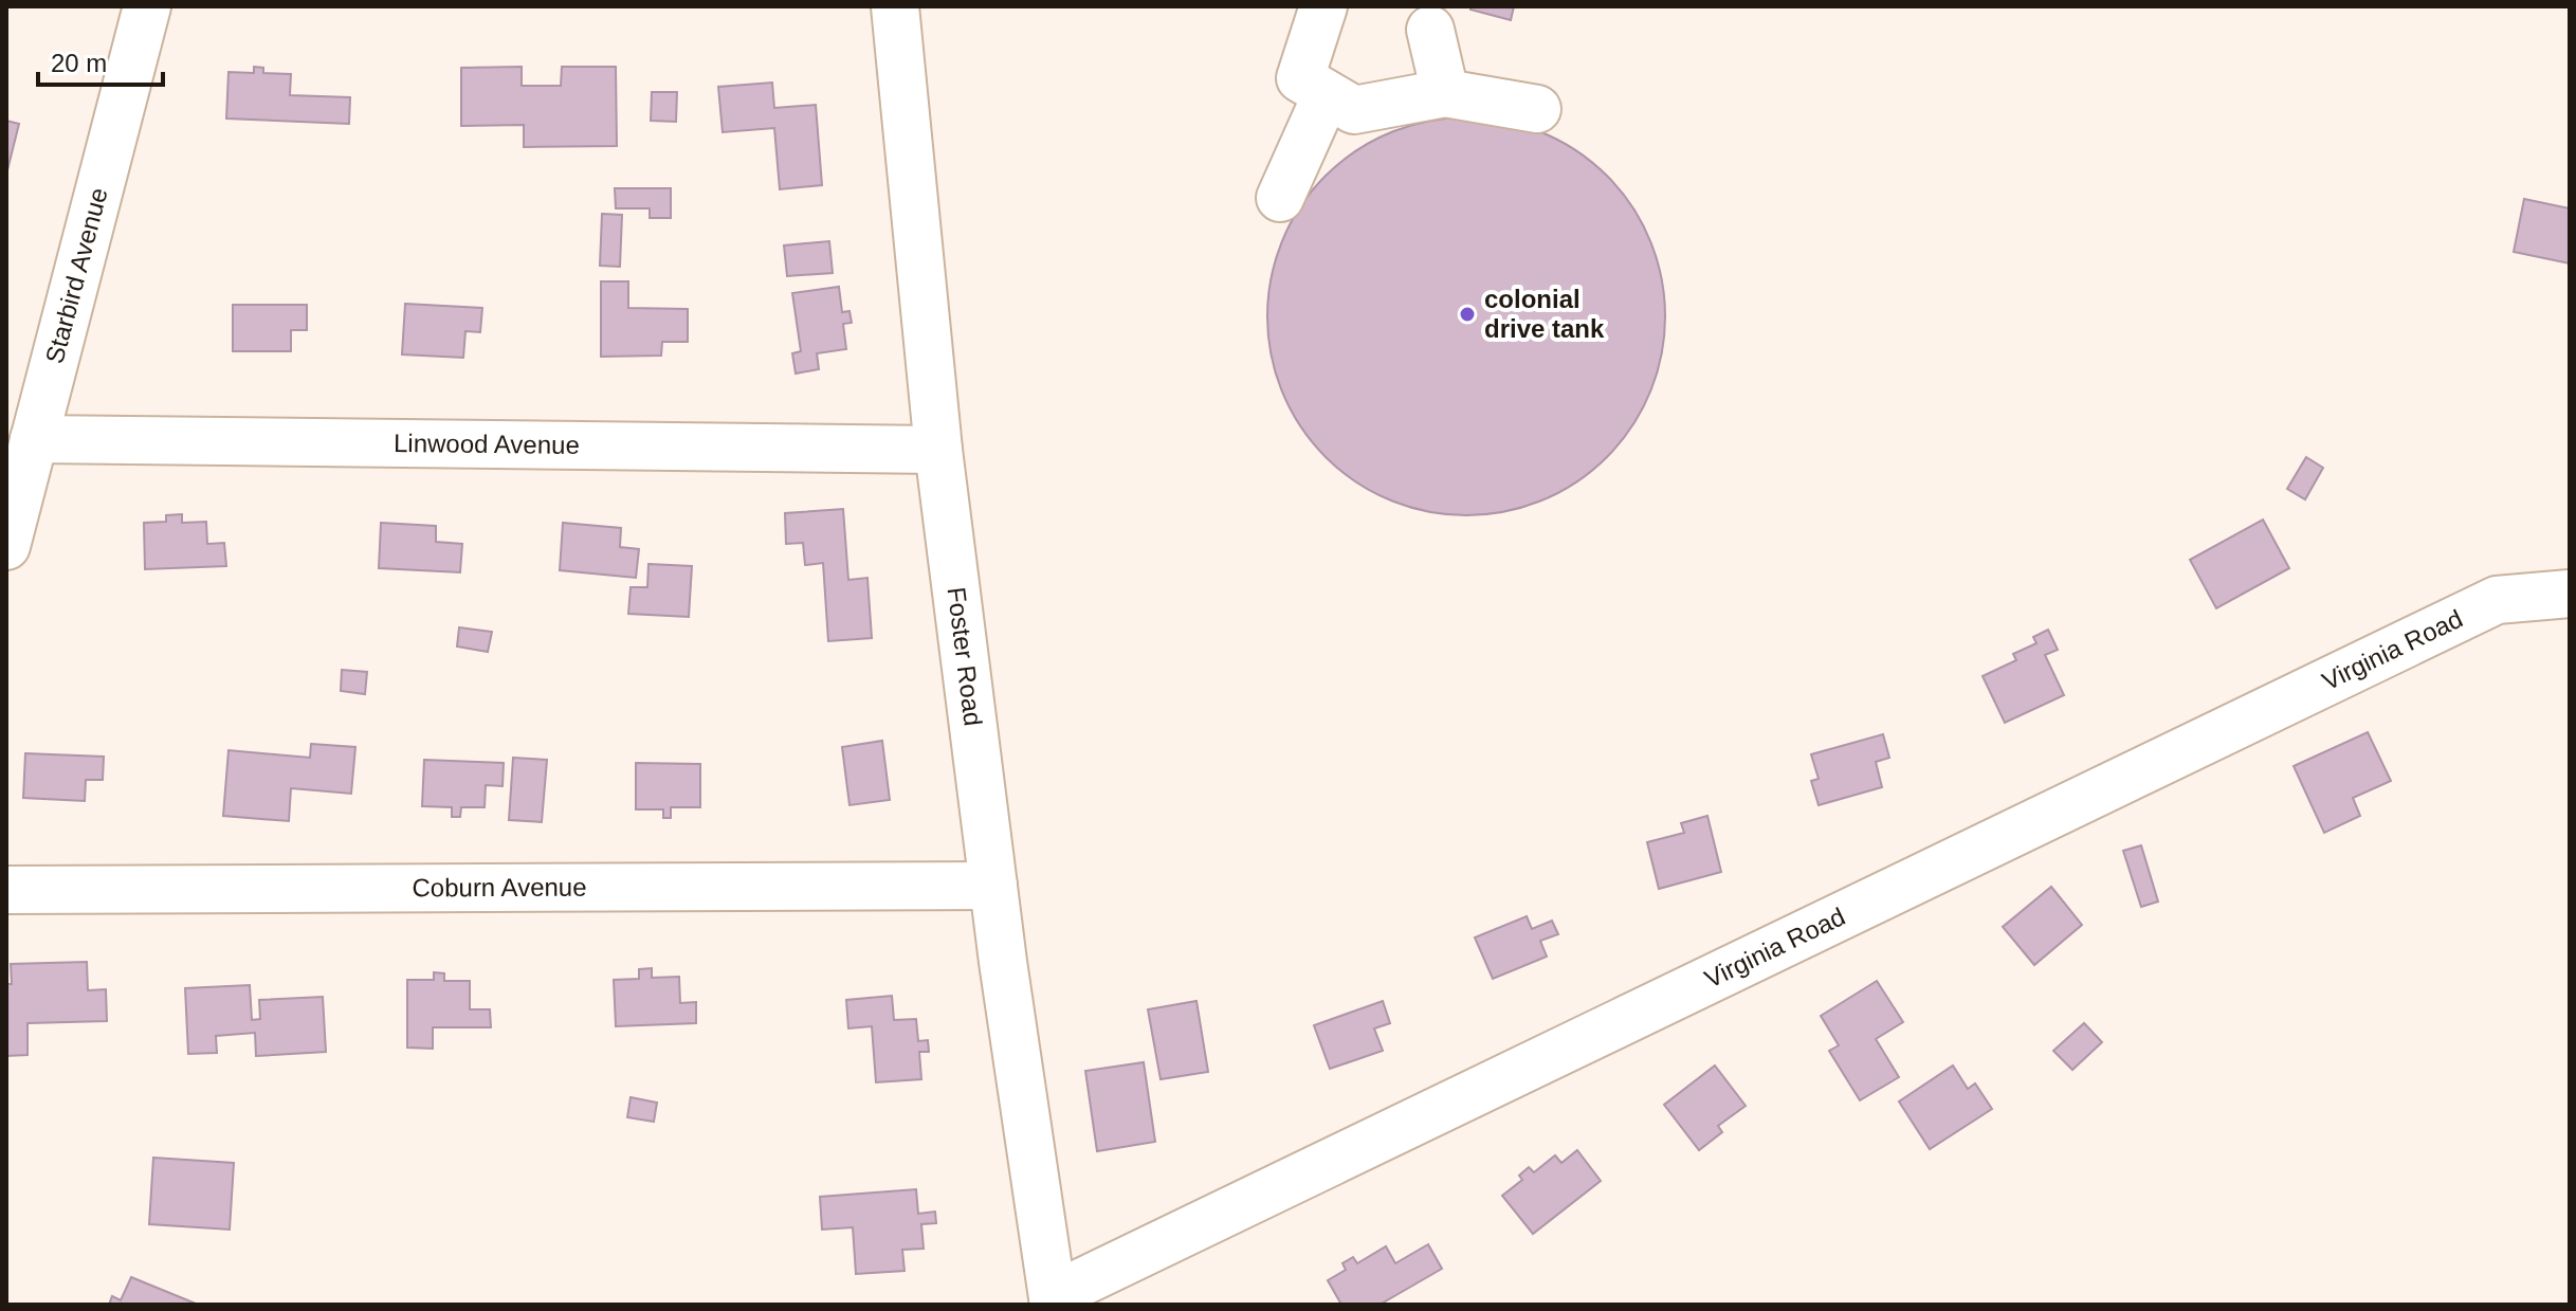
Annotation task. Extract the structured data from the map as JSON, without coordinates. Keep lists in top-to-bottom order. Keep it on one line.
{"streets":{"street":["Starbird Avenue","Linwood Avenue","Virginia Road","Foster Road","Coburn Avenue"]},"crossings":[["Starbird Avenue","Linwood Avenue"],["Linwood Avenue","Foster Road"],["Virginia Road","Foster Road"],["Foster Road","Coburn Avenue"]],"places":["colonial drive tank"],"scale_bar":"20 m"}
